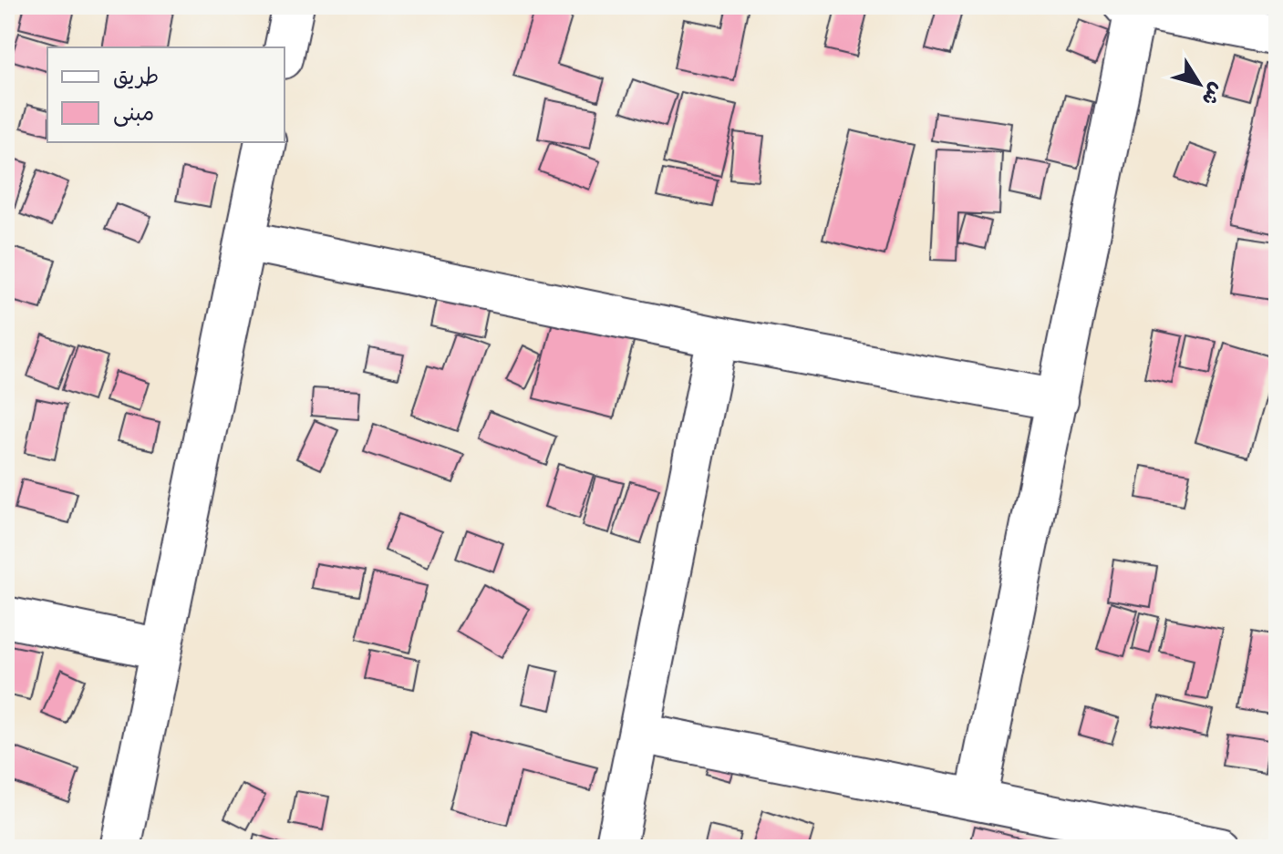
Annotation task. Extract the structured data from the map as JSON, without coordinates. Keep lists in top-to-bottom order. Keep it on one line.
{"legend":["طريق","مبنى"],"north":"bottom right"}
